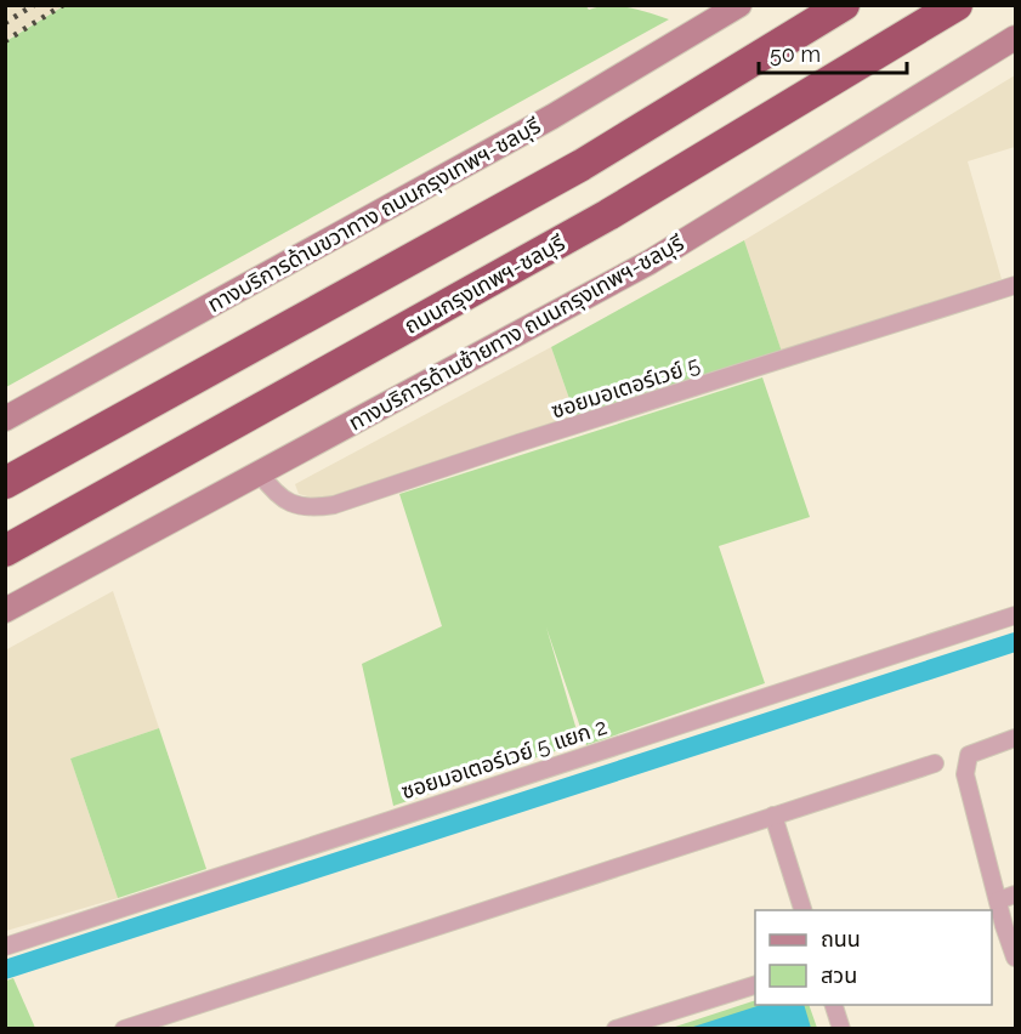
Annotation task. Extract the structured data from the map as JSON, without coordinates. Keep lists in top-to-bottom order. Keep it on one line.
{"streets":{"highway":["ถนนกรุงเทพฯ-ชลบุรี"],"main road":["ทางบริการด้านขวาทาง ถนนกรุงเทพฯ-ชลบุรี","ทางบริการด้านซ้ายทาง ถนนกรุงเทพฯ-ชลบุรี"],"street":["ซอยมอเตอร์เวย์ 5","ซอยมอเตอร์เวย์ 5 แยก 2"]},"crossings":[["ทางบริการด้านซ้ายทาง ถนนกรุงเทพฯ-ชลบุรี","ซอยมอเตอร์เวย์ 5"]],"legend":["ถนน","สวน"],"scale_bar":"50 m"}
